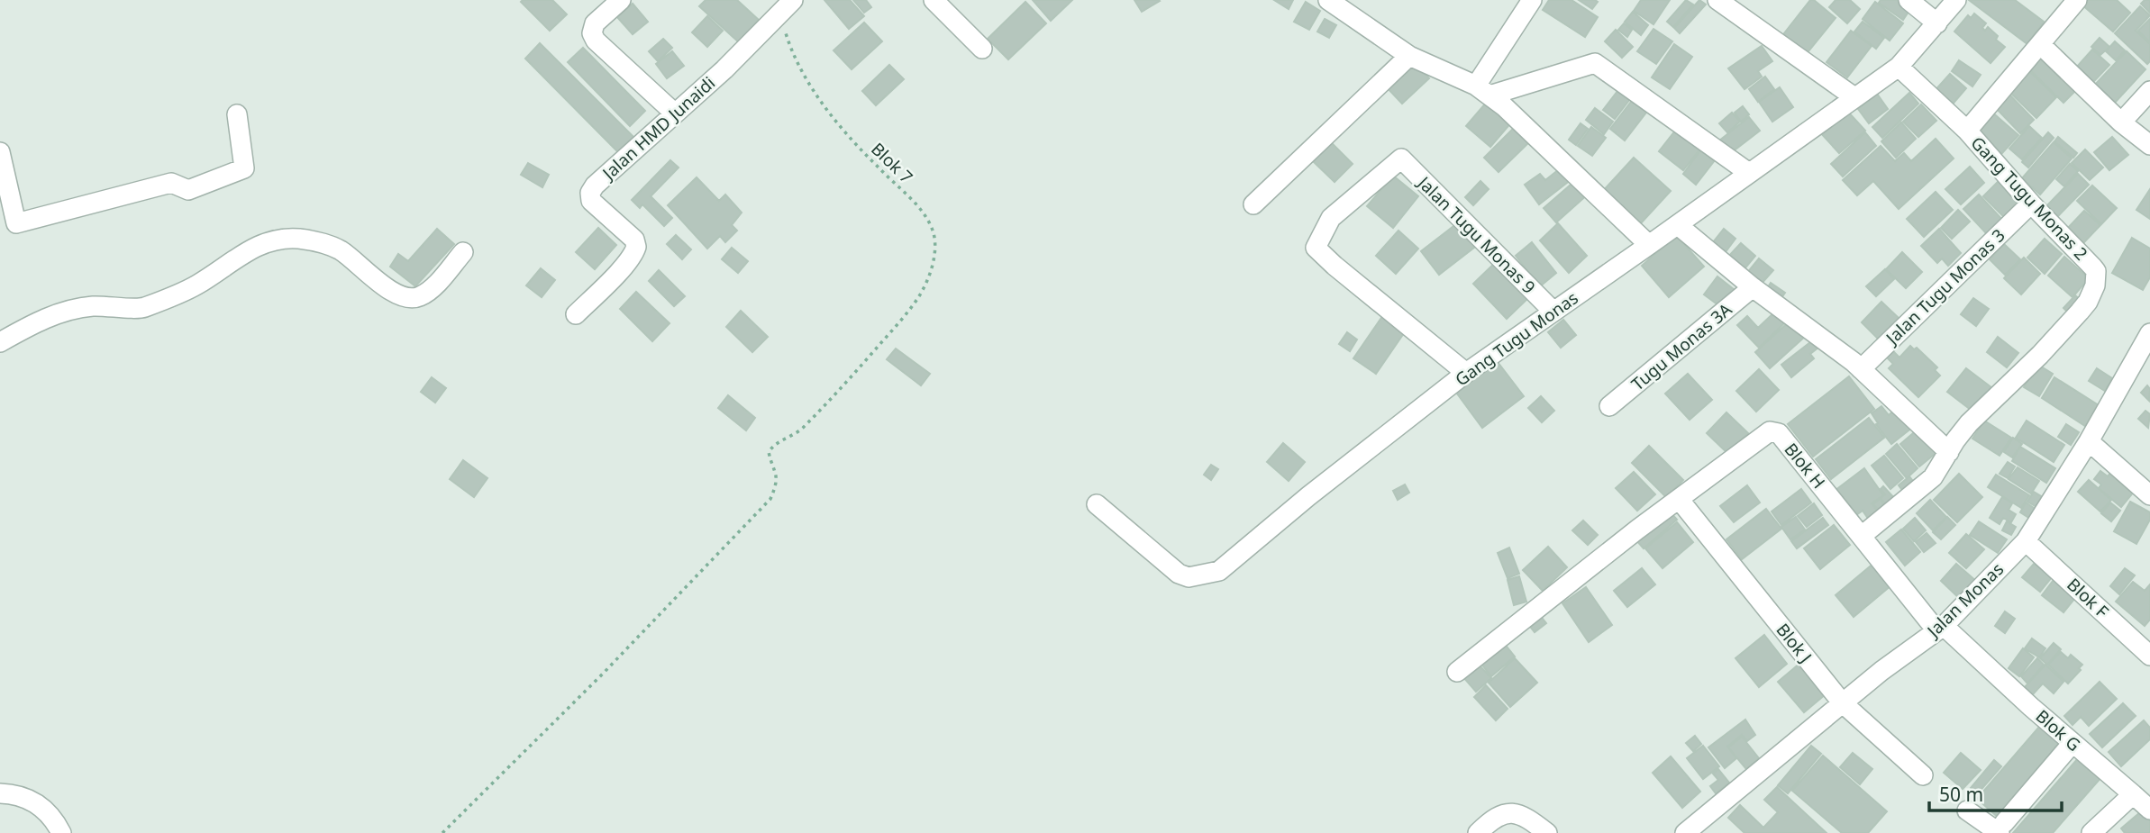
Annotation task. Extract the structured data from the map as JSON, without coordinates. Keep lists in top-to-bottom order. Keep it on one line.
{"streets":{"street":["Jalan HMD Junaidi","Gang Tugu Monas 2","Jalan Tugu Monas 9","Jalan Tugu Monas 3","Gang Tugu Monas","Tugu Monas 3A","Blok H","Blok F","Jalan Monas","Blok J","Blok G"],"path":["Blok 7"]},"crossings":[["Jalan HMD Junaidi","Blok 7"],["Gang Tugu Monas 2","Jalan Tugu Monas 3"],["Gang Tugu Monas 2","Gang Tugu Monas"],["Jalan Tugu Monas 9","Gang Tugu Monas"],["Blok H","Blok J"],["Blok H","Blok G"],["Blok F","Jalan Monas"],["Jalan Monas","Blok J"],["Jalan Monas","Blok G"]],"scale_bar":"50 m"}
